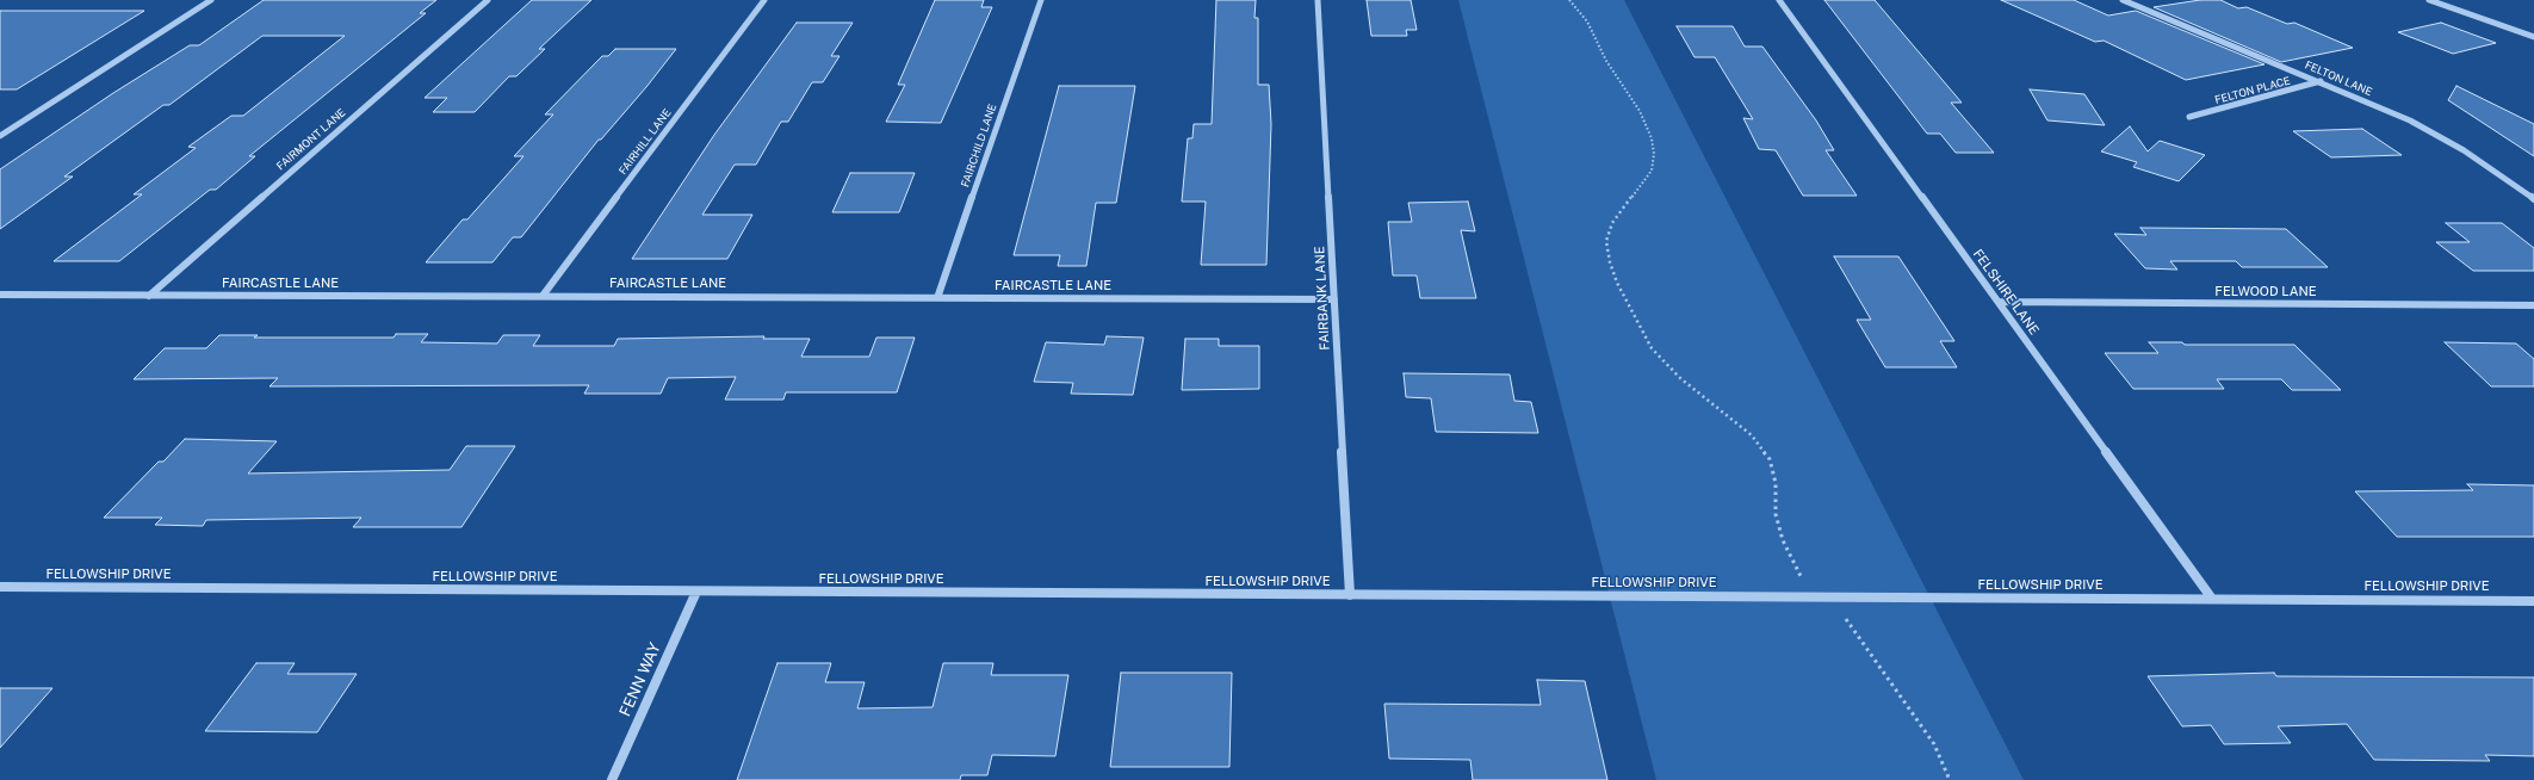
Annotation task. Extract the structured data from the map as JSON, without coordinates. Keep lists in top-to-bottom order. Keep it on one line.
{"streets":{"street":["FELTON LANE","FELTON PLACE","FAIRMONT LANE","FAIRHILL LANE","FAIRCHILD LANE","FAIRCASTLE LANE","FELSHIRE LANE","FELWOOD LANE","FAIRBANK LANE","FELLOWSHIP DRIVE","FENN WAY"]},"crossings":[["FELTON LANE","FELTON PLACE"],["FAIRMONT LANE","FAIRCASTLE LANE"],["FAIRHILL LANE","FAIRCASTLE LANE"],["FAIRCHILD LANE","FAIRCASTLE LANE"],["FAIRCASTLE LANE","FAIRBANK LANE"],["FELSHIRE LANE","FELWOOD LANE"],["FELSHIRE LANE","FELLOWSHIP DRIVE"],["FAIRBANK LANE","FELLOWSHIP DRIVE"],["FELLOWSHIP DRIVE","FENN WAY"]]}
